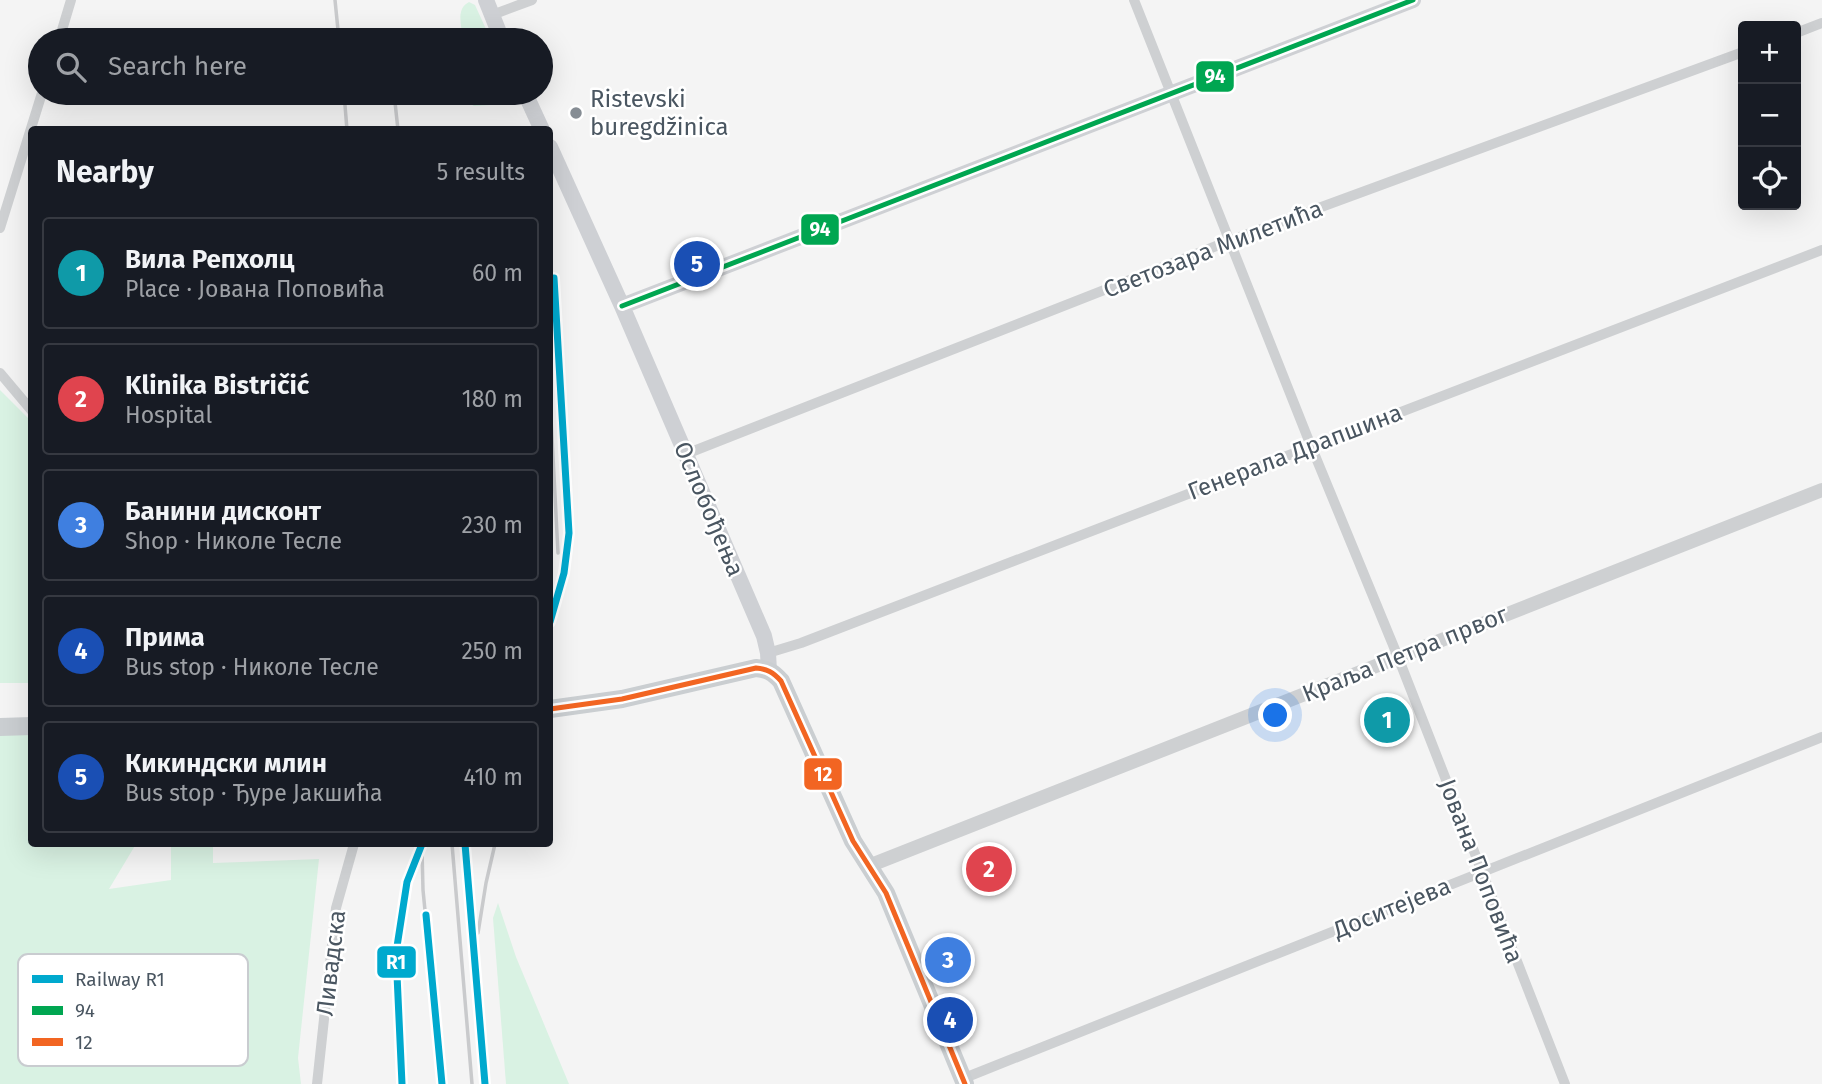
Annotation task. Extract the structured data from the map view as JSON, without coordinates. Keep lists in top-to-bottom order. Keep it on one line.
{"streets":{"main road":["Ослобођења"],"street":["Светозара Милетића","Генерала Драпшина","Краља Петра првог","Јована Поповића","Доситејева","Ливадска"]},"crossings":[["Светозара Милетића","Ослобођења"],["Светозара Милетића","Јована Поповића"],["Генерала Драпшина","Ослобођења"],["Генерала Драпшина","Јована Поповића"],["Ослобођења","Краља Петра првог"],["Ослобођења","Доситејева"],["Краља Петра првог","Јована Поповића"],["Јована Поповића","Доситејева"]],"places":["Ristevski buregdžinica"],"lines":["transit line 94","rail line R1","transit line 12"],"legend":["Railway R1","94","12"],"page":{"map_buttons":["+","−"],"search":"Search here","heading":["Nearby","5 results"],"list":[{"mark":"1","name":"Вила Репхолц","note":"Place · Јована Поповића","value":"60 m"},{"mark":"2","name":"Klinika Bistričić","note":"Hospital","value":"180 m"},{"mark":"3","name":"Банини дисконт","note":"Shop · Николе Тесле","value":"230 m"},{"mark":"4","name":"Прима","note":"Bus stop · Николе Тесле","value":"250 m"},{"mark":"5","name":"Кикиндски млин","note":"Bus stop · Ђуре Јакшића","value":"410 m"}],"pins":["5","1","2","3","4"]}}
